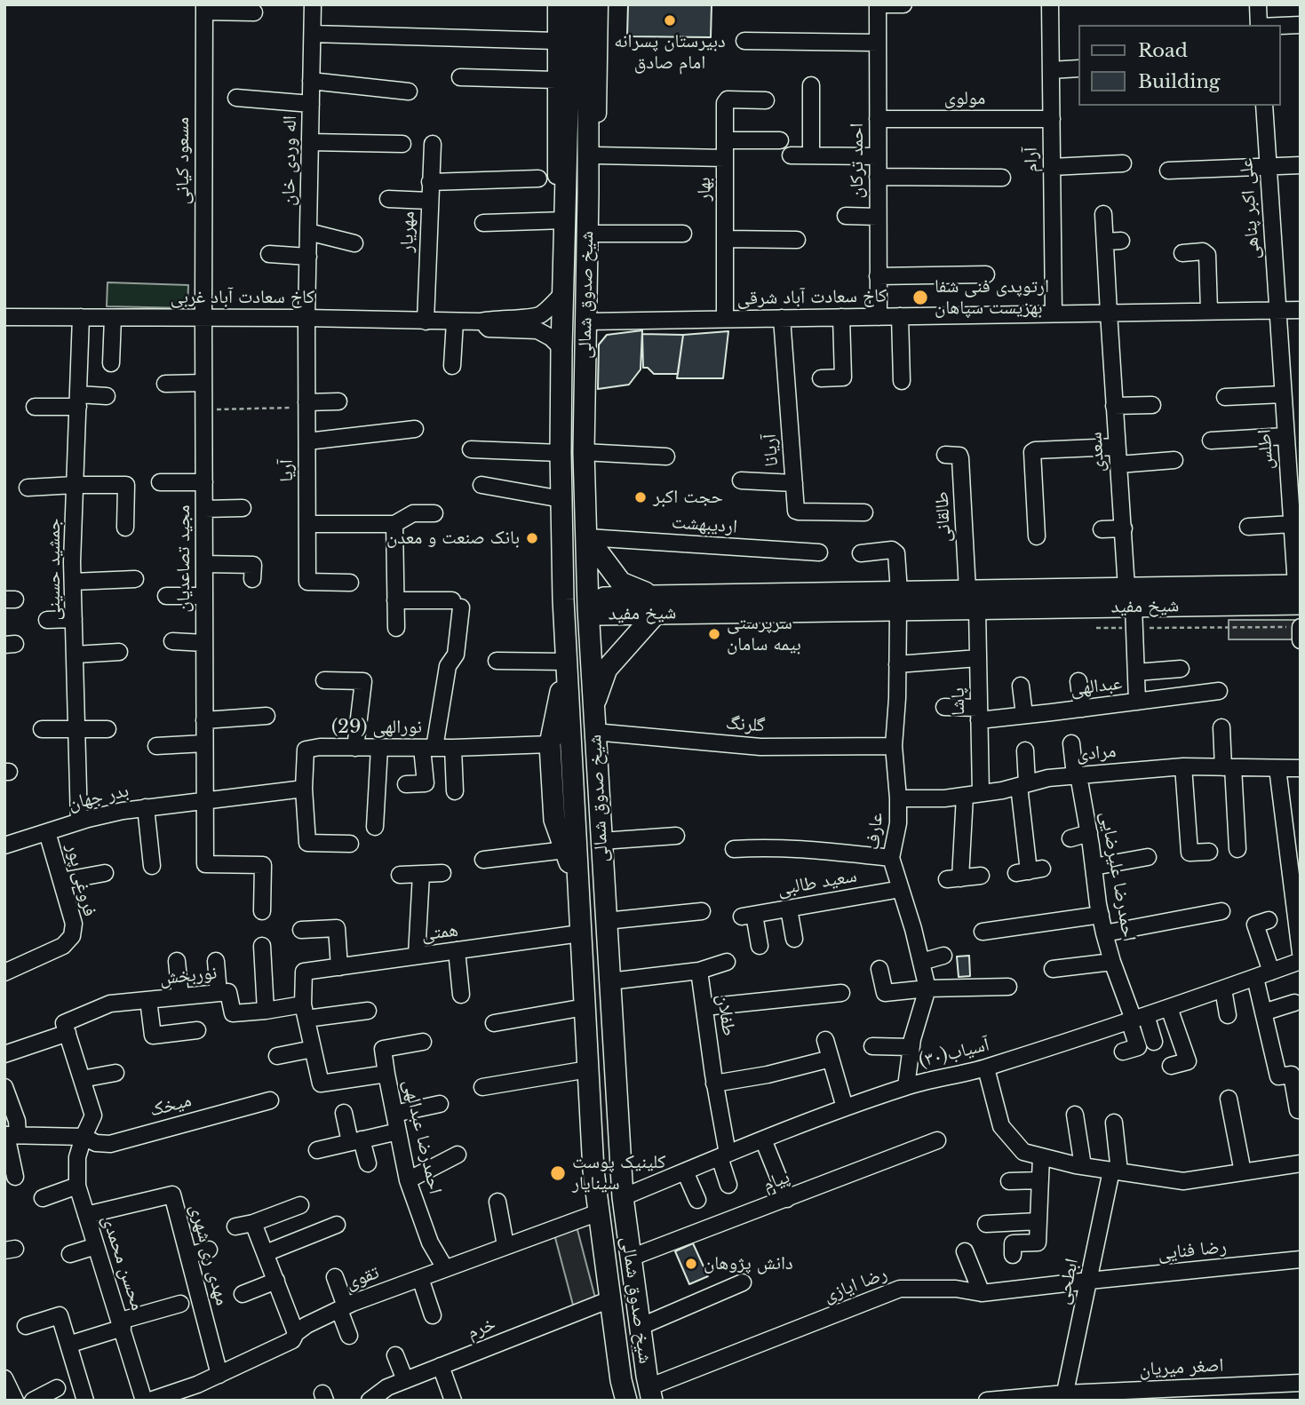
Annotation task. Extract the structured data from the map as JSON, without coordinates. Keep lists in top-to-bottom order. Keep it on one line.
{"streets":{"main road":["شیخ صدوق شمالی","شیخ مفید"],"street":["مولوی","آرام","مسعود کیانی","اله وردی خان","احمد ترکان","بهار","علی اکبر پناهی","مهریار","کاخ سعادت آباد غربی","کاخ سعادت آباد شرقی","اطلس","آریانا","سعدی","آریا","طالقانی","اردیبهشت","مجید تصاعدیان","جمشید حسینی","عبدالهی","پاشا","گلرنگ","نورالهی (29)","مرادی","بدر جهان","عارف","احمدرضا علیرضایی","فروغی پور","سعید طالبی","همتی","نوربخش","طفلان","آسیاب(۳۰)","میخک","احمدرضا عبدالهی","پیام","رضا فنایی","مهدی ری شهری","محسن محمدی","تقوی","ابطحی","رضا ایازی","خرم","اصغر میریان"]},"crossings":[["مولوی","آرام"],["مولوی","احمد ترکان"],["آرام","کاخ سعادت آباد شرقی"],["مسعود کیانی","کاخ سعادت آباد غربی"],["مسعود کیانی","مجید تصاعدیان"],["اله وردی خان","کاخ سعادت آباد غربی"],["اله وردی خان","آریا"],["احمد ترکان","کاخ سعادت آباد شرقی"],["بهار","کاخ سعادت آباد شرقی"],["علی اکبر پناهی","کاخ سعادت آباد شرقی"],["علی اکبر پناهی","اطلس"],["مهریار","کاخ سعادت آباد غربی"],["شیخ صدوق شمالی","کاخ سعادت آباد شرقی"],["شیخ صدوق شمالی","اردیبهشت"],["شیخ صدوق شمالی","شیخ مفید"],["شیخ صدوق شمالی","گلرنگ"],["شیخ صدوق شمالی","همتی"],["شیخ صدوق شمالی","آسیاب(۳۰)"],["شیخ صدوق شمالی","پیام"],["شیخ صدوق شمالی","تقوی"],["شیخ صدوق شمالی","رضا ایازی"],["شیخ صدوق شمالی","خرم"],["کاخ سعادت آباد غربی","آریا"],["کاخ سعادت آباد غربی","مجید تصاعدیان"],["کاخ سعادت آباد غربی","جمشید حسینی"],["کاخ سعادت آباد شرقی","اطلس"],["کاخ سعادت آباد شرقی","آریانا"],["کاخ سعادت آباد شرقی","سعدی"],["اطلس","شیخ مفید"],["سعدی","شیخ مفید"],["سعدی","عبدالهی"],["طالقانی","شیخ مفید"],["مجید تصاعدیان","بدر جهان"],["جمشید حسینی","بدر جهان"],["شیخ مفید","پاشا"],["شیخ مفید","عارف"],["عبدالهی","پاشا"],["پاشا","مرادی"],["گلرنگ","عارف"],["مرادی","عارف"],["مرادی","احمدرضا علیرضایی"],["بدر جهان","فروغی پور"],["عارف","سعید طالبی"],["عارف","آسیاب(۳۰)"],["احمدرضا علیرضایی","آسیاب(۳۰)"],["همتی","نوربخش"],["نوربخش","محسن محمدی"],["طفلان","آسیاب(۳۰)"],["میخک","محسن محمدی"],["احمدرضا عبدالهی","تقوی"],["رضا فنایی","ابطحی"],["رضا فنایی","رضا ایازی"],["مهدی ری شهری","محسن محمدی"],["مهدی ری شهری","تقوی"],["ابطحی","رضا ایازی"],["ابطحی","اصغر میریان"]],"places":["دبیرستان پسرانه امام صادق","ارتوپدی فنی شفا بهزیست سپاهان","حجت اکبر","بانک صنعت و معدن","سرپرستی بیمه سامان","کلینیک پوست سینایار","دانش پژوهان"],"legend":["Road","Building"]}
